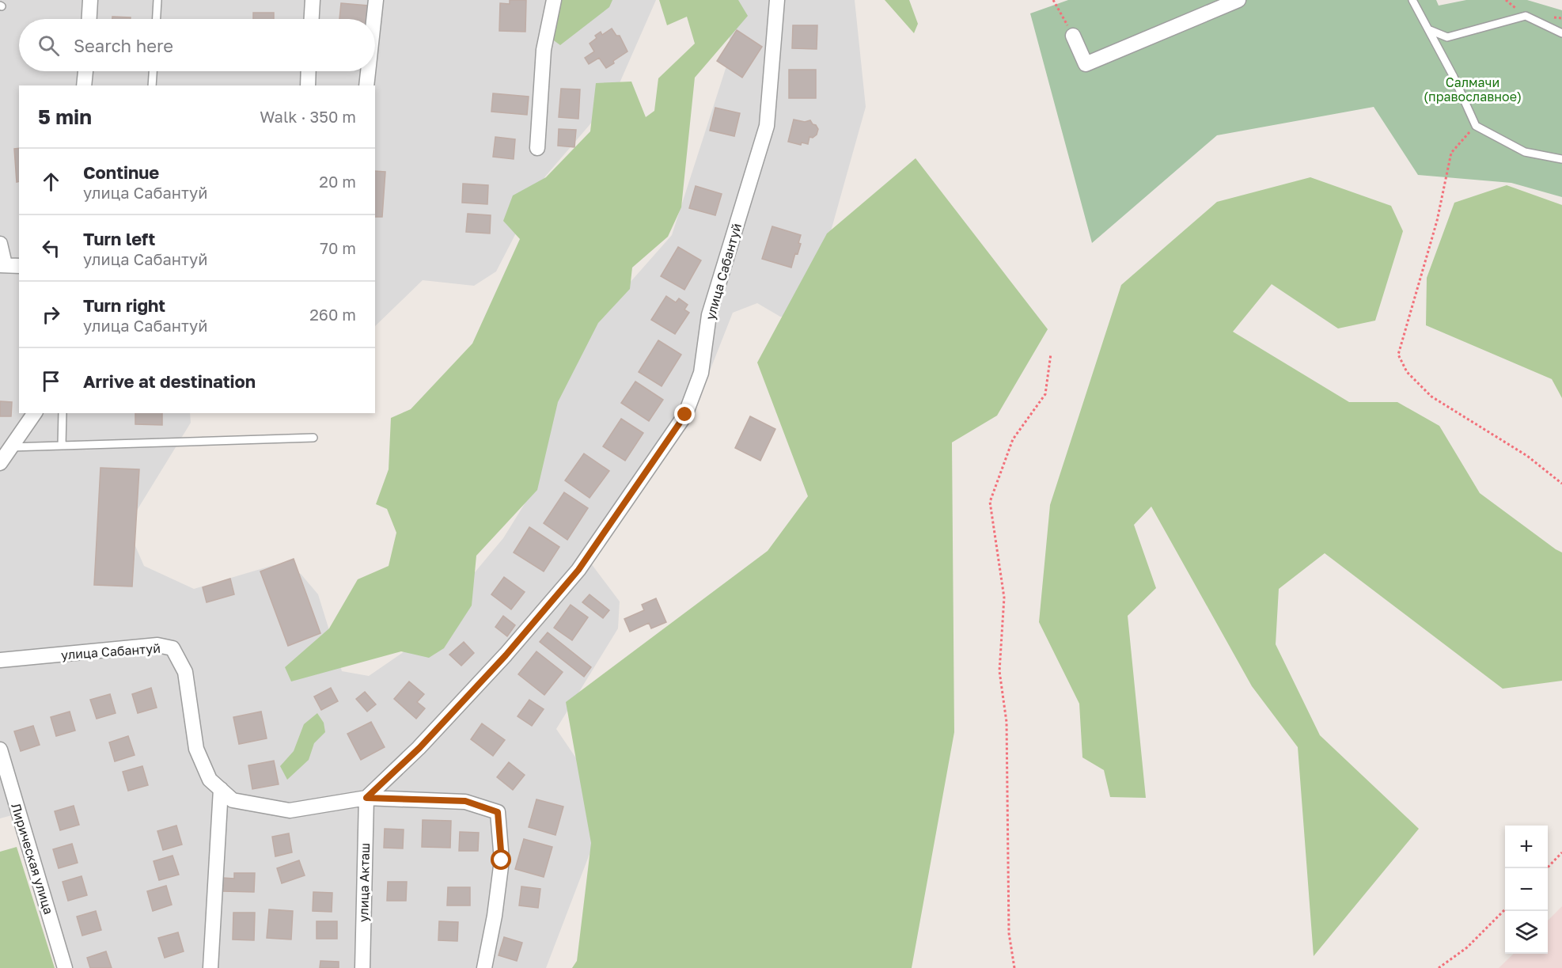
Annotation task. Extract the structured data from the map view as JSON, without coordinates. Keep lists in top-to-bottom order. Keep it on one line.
{"streets":{"street":["улица Сабантуй","Лирическая улица","улица Акташ"]},"crossings":[["улица Сабантуй","улица Акташ"]],"parks":["Салмачи (православное)"],"page":{"search":"Search here","heading":["5 min","Walk · 350 m"],"list":[["Continue","улица Сабантуй","20 m"],["Turn left","улица Сабантуй","70 m"],["Turn right","улица Сабантуй","260 m"],"Arrive at destination"],"map_buttons":["+","−"]}}
